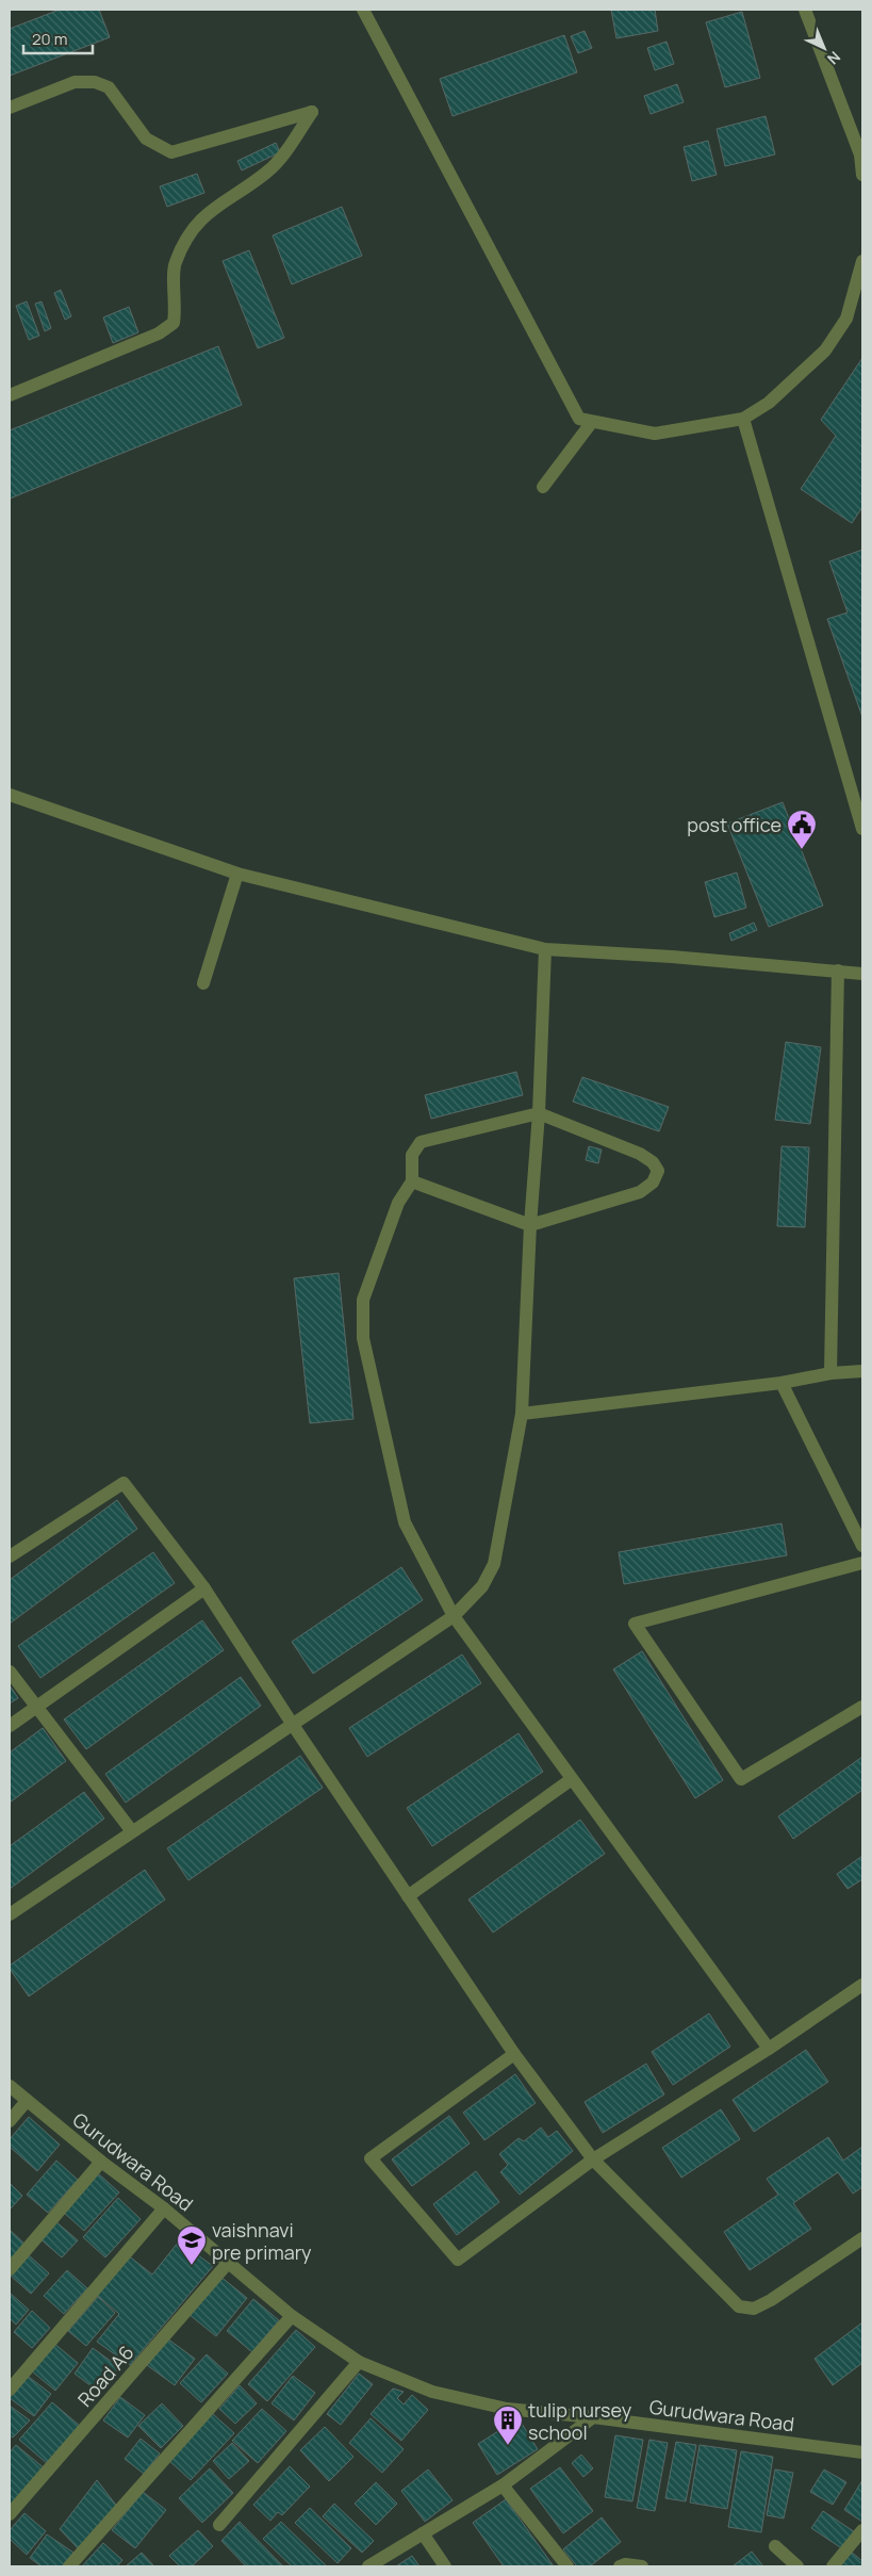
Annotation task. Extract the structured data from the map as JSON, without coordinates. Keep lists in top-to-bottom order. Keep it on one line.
{"streets":{"street":["Gurudwara Road","Road A6"]},"crossings":[["Gurudwara Road","Road A6"]],"places":{"public building":["post office"],"school or university":["vaishnavi pre primary"],"building":["tulip nursey school"]},"scale_bar":"20 m","north":"bottom right"}
